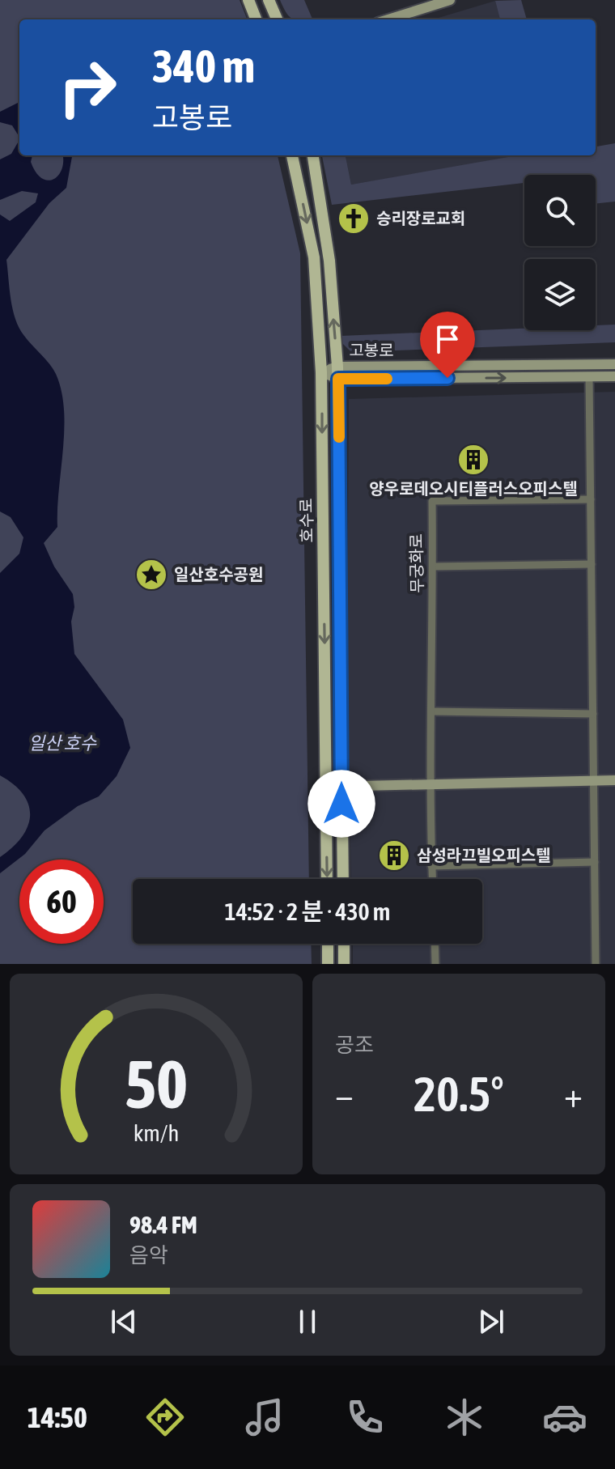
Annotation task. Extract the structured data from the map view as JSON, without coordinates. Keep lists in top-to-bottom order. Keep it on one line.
{"streets":{"main road":["고봉로","호수로"],"street":["무궁화로"]},"crossings":[["고봉로","호수로"]],"water":["일산 호수"],"places":{"church":["승리장로교회"],"building":["양우로데오시티플러스오피스텔","삼성라끄빌오피스텔"],"place":["일산호수공원"]},"page":{"turn":["340 m","고봉로"],"limit":"60","trip":"14:52 · 2 분 · 430 m","tile":"공조","heat":["−","20.5°","+"],"song":["98.4 FM","음악"],"tabs":"14:50","gauge":["50","km/h"]}}
